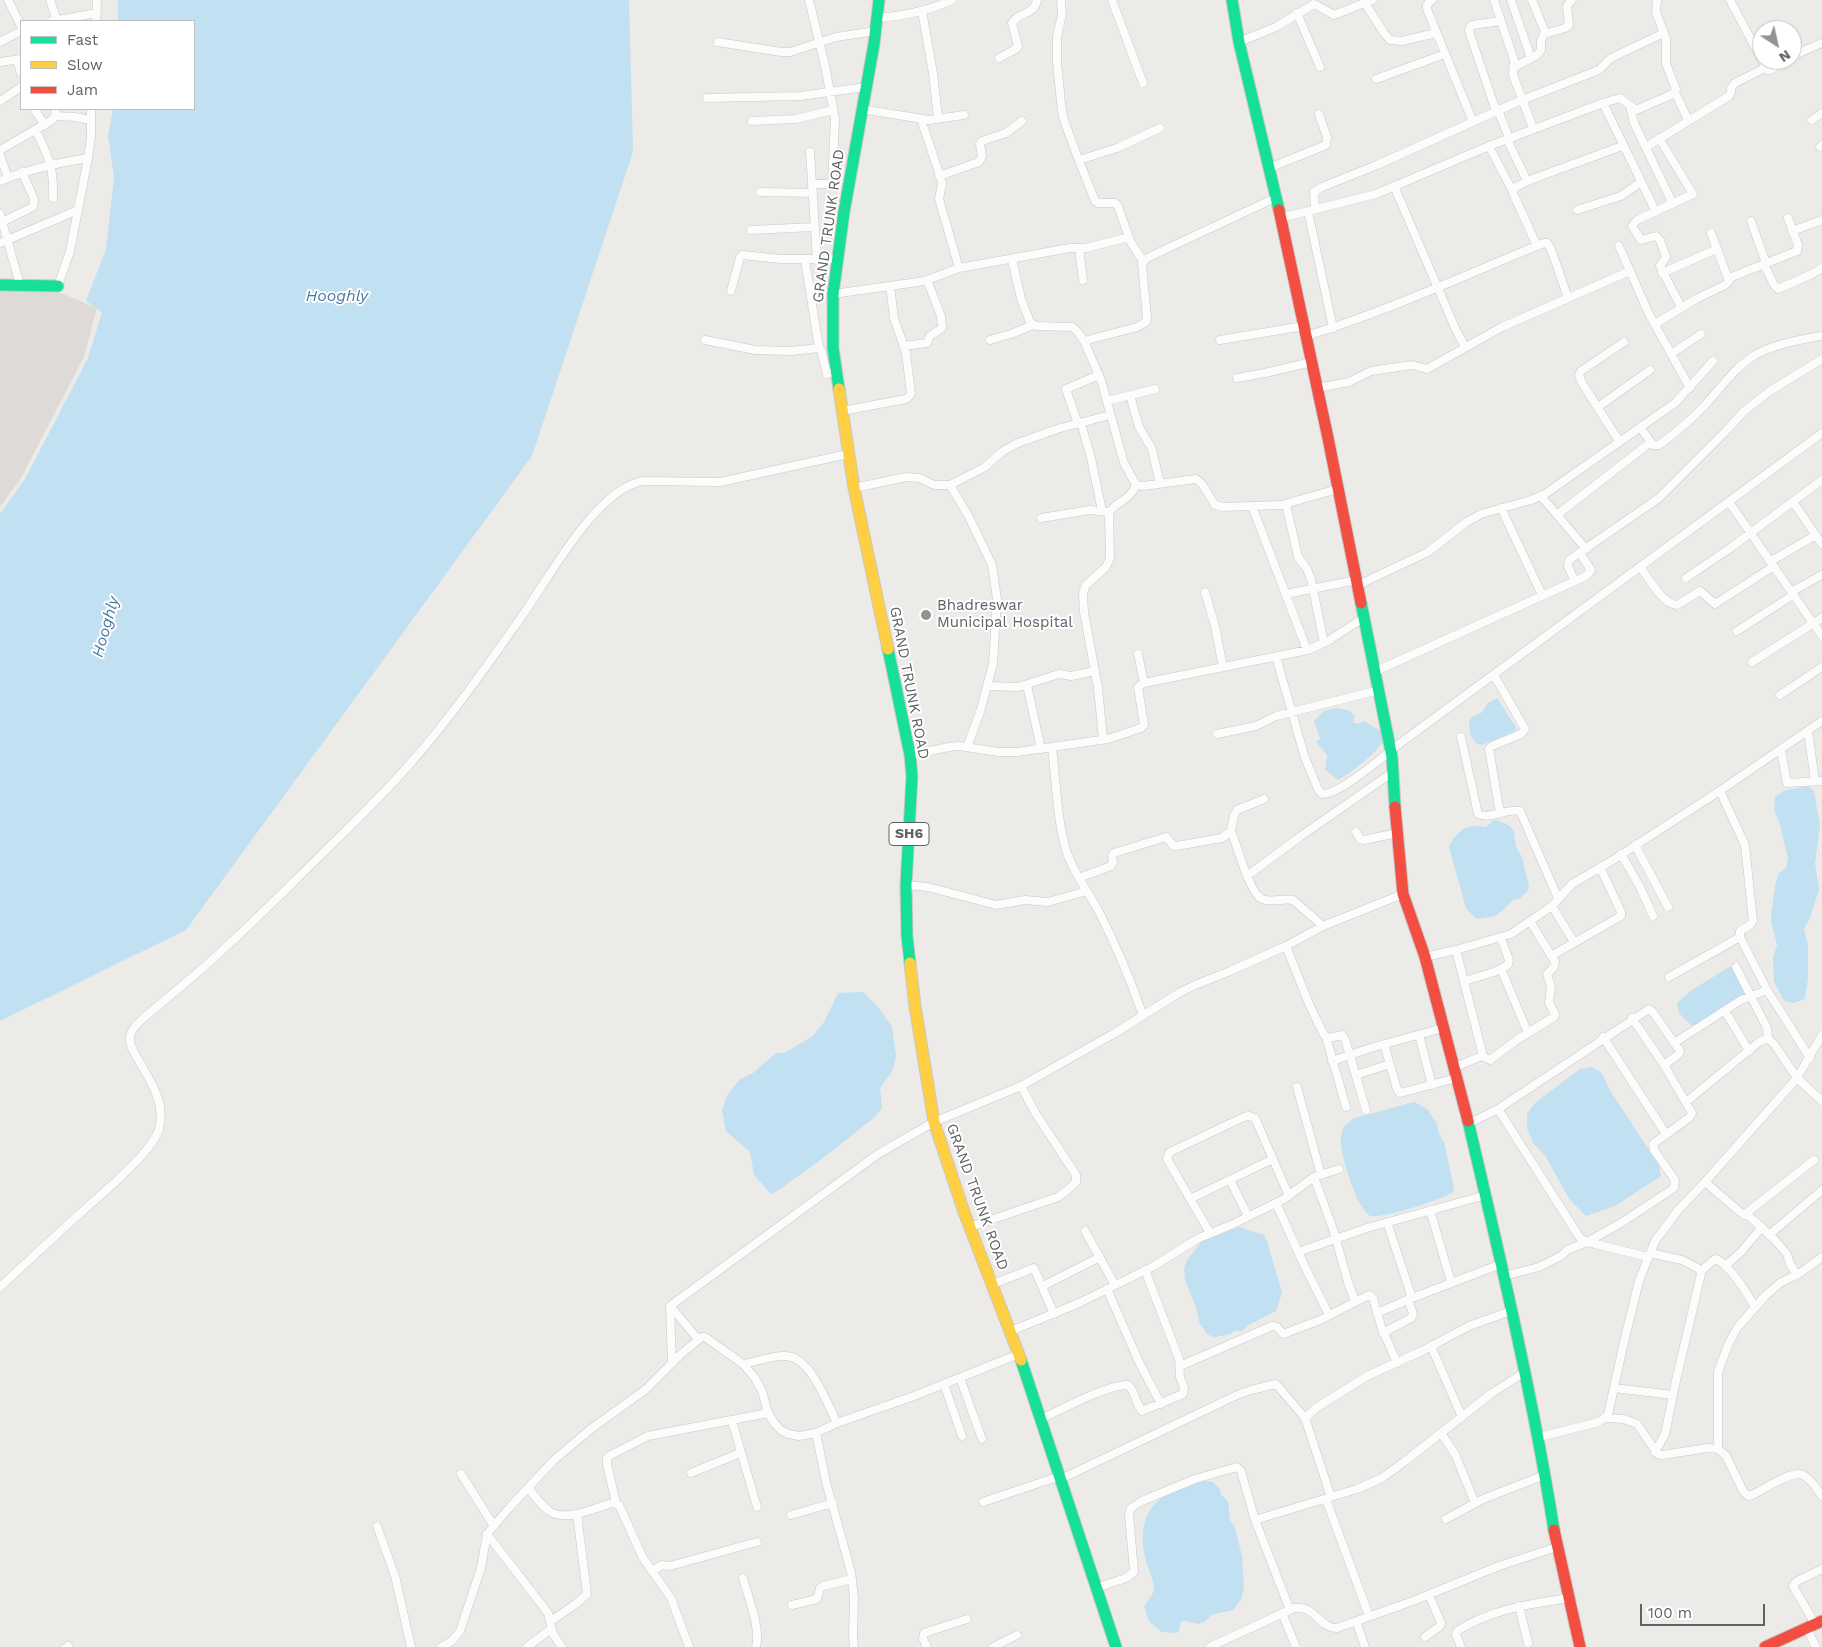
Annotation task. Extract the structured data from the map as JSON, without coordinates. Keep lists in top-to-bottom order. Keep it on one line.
{"streets":{"street":["GRAND TRUNK ROAD","SH6"]},"water":["Hooghly"],"places":["Bhadreswar Municipal Hospital"],"legend":["Fast","Slow","Jam"],"scale_bar":"100 m","north":"bottom right"}
